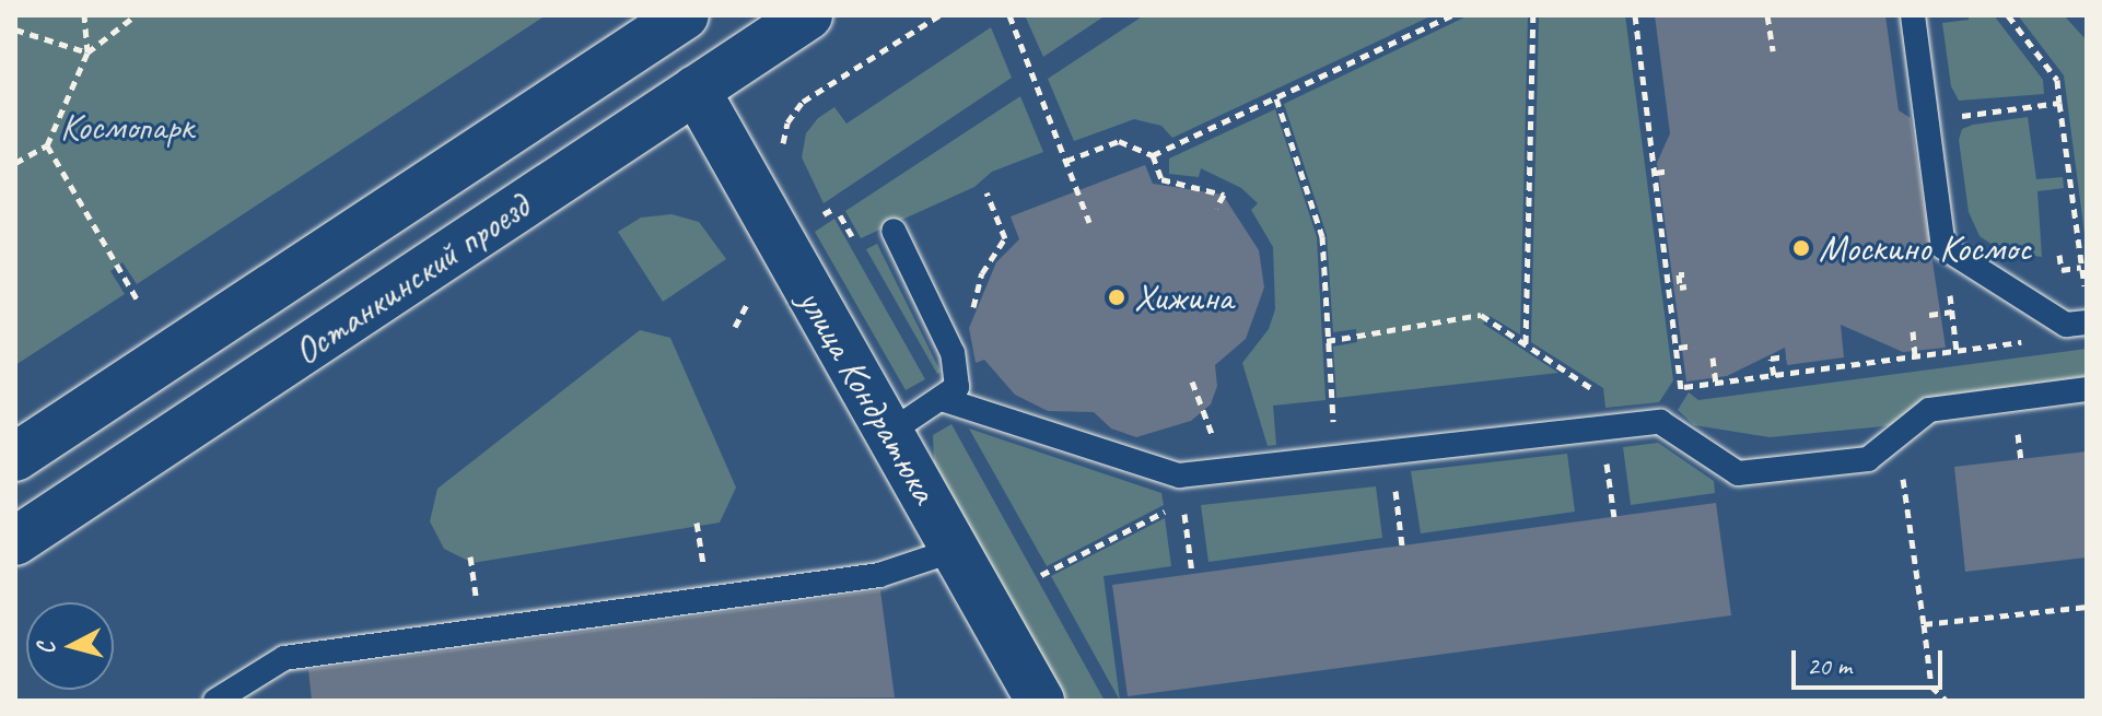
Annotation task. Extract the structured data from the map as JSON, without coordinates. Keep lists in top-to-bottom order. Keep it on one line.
{"streets":{"main road":["Останкинский проезд","улица Кондратюка"]},"crossings":[["Останкинский проезд","улица Кондратюка"]],"parks":["Космопарк"],"places":["Москино Космос","Хижина"],"scale_bar":"20 m","north":"left"}
